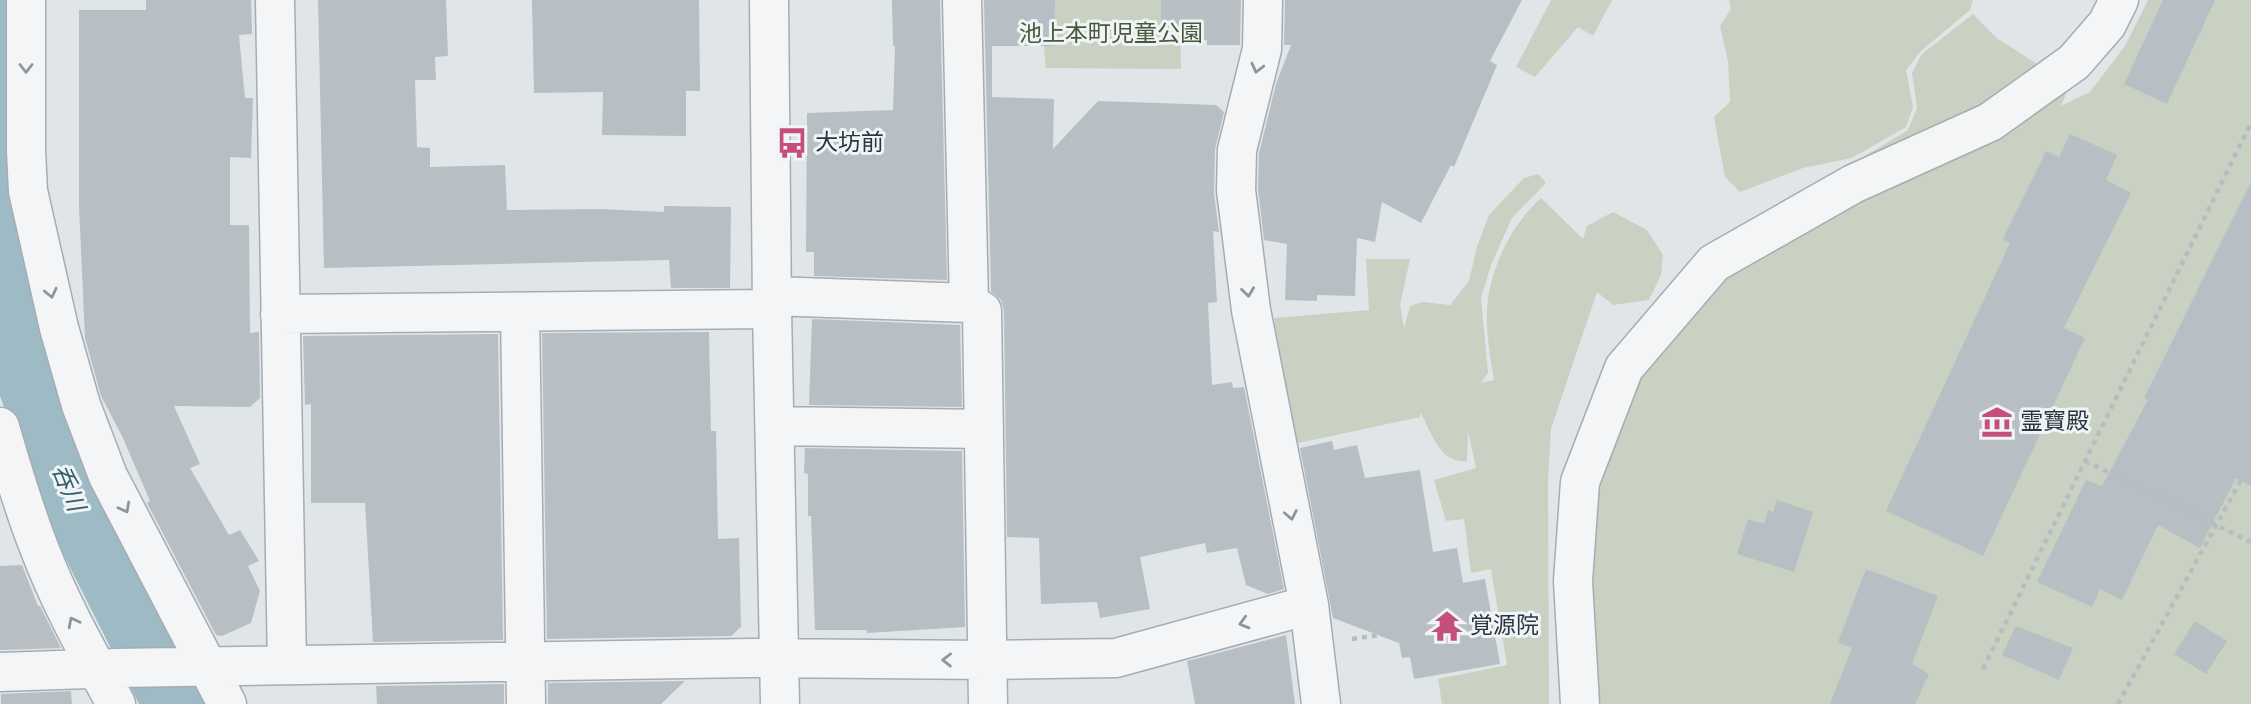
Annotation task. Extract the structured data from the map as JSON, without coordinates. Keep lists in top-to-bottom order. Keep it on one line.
{"water":["呑川"],"parks":["池上本町児童公園"],"places":{"bus stop":["大坊前"],"museum":["霊寶殿"],"temple":["覚源院"]}}
